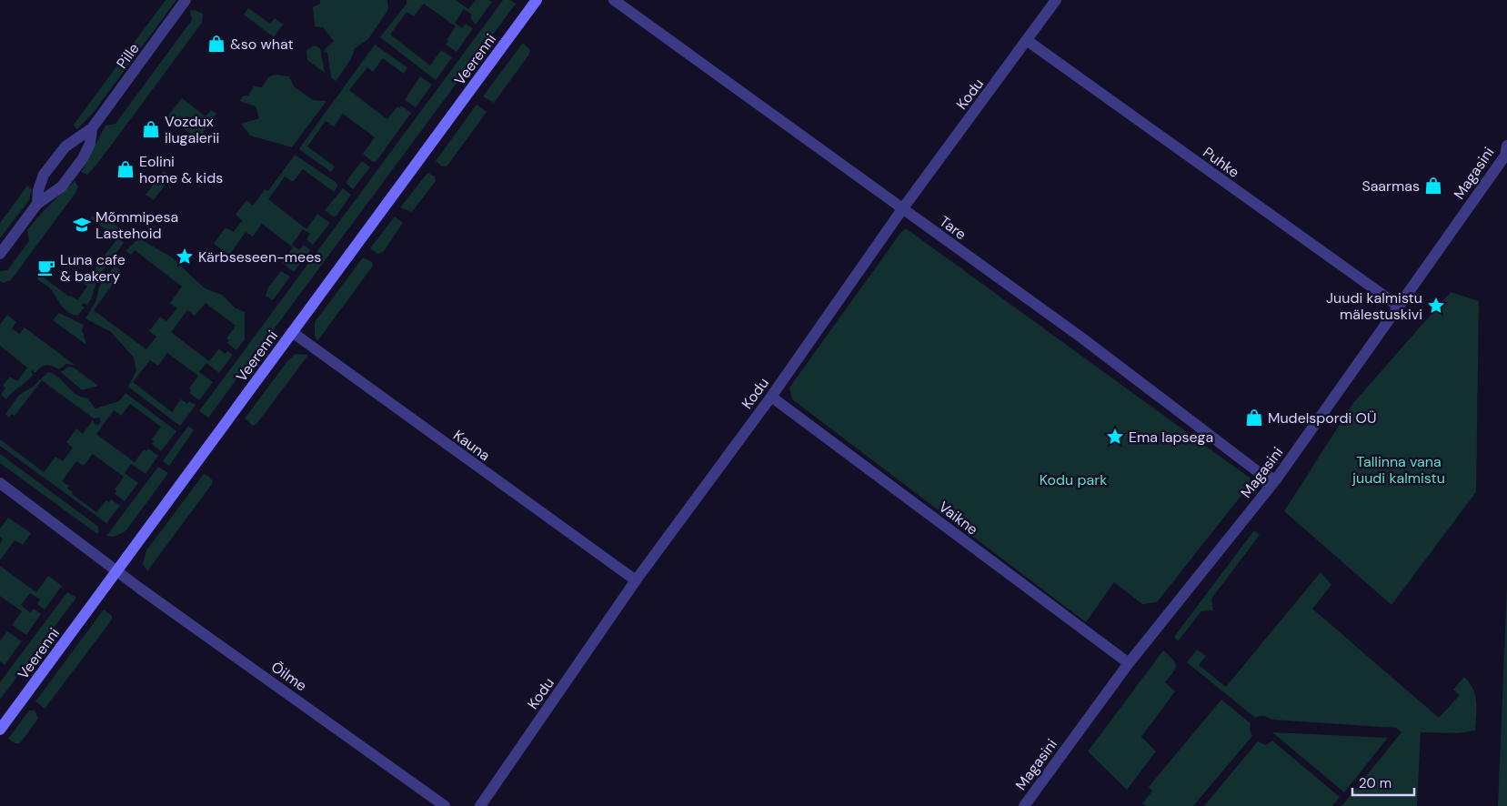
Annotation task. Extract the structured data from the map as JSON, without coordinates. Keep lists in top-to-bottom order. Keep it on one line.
{"streets":{"street":["Pille","Veerenni","Kodu","Puhke","Magasini","Tare","Kauna","Vaikne","Õilme"]},"crossings":[["Veerenni","Kauna"],["Veerenni","Õilme"],["Kodu","Puhke"],["Kodu","Tare"],["Kodu","Kauna"],["Kodu","Vaikne"],["Puhke","Magasini"],["Magasini","Tare"],["Magasini","Vaikne"]],"parks":["Tallinna vana juudi kalmistu","Kodu park"],"places":{"shop":["&so what","Vozdux ilugalerii","Eolini home & kids","Saarmas","Mudelspordi OÜ"],"school or university":["Mõmmipesa Lastehoid"],"place":["Kärbseseen-mees","Juudi kalmistu mälestuskivi","Ema lapsega"],"cafe":["Luna cafe & bakery"]},"scale_bar":"20 m"}
